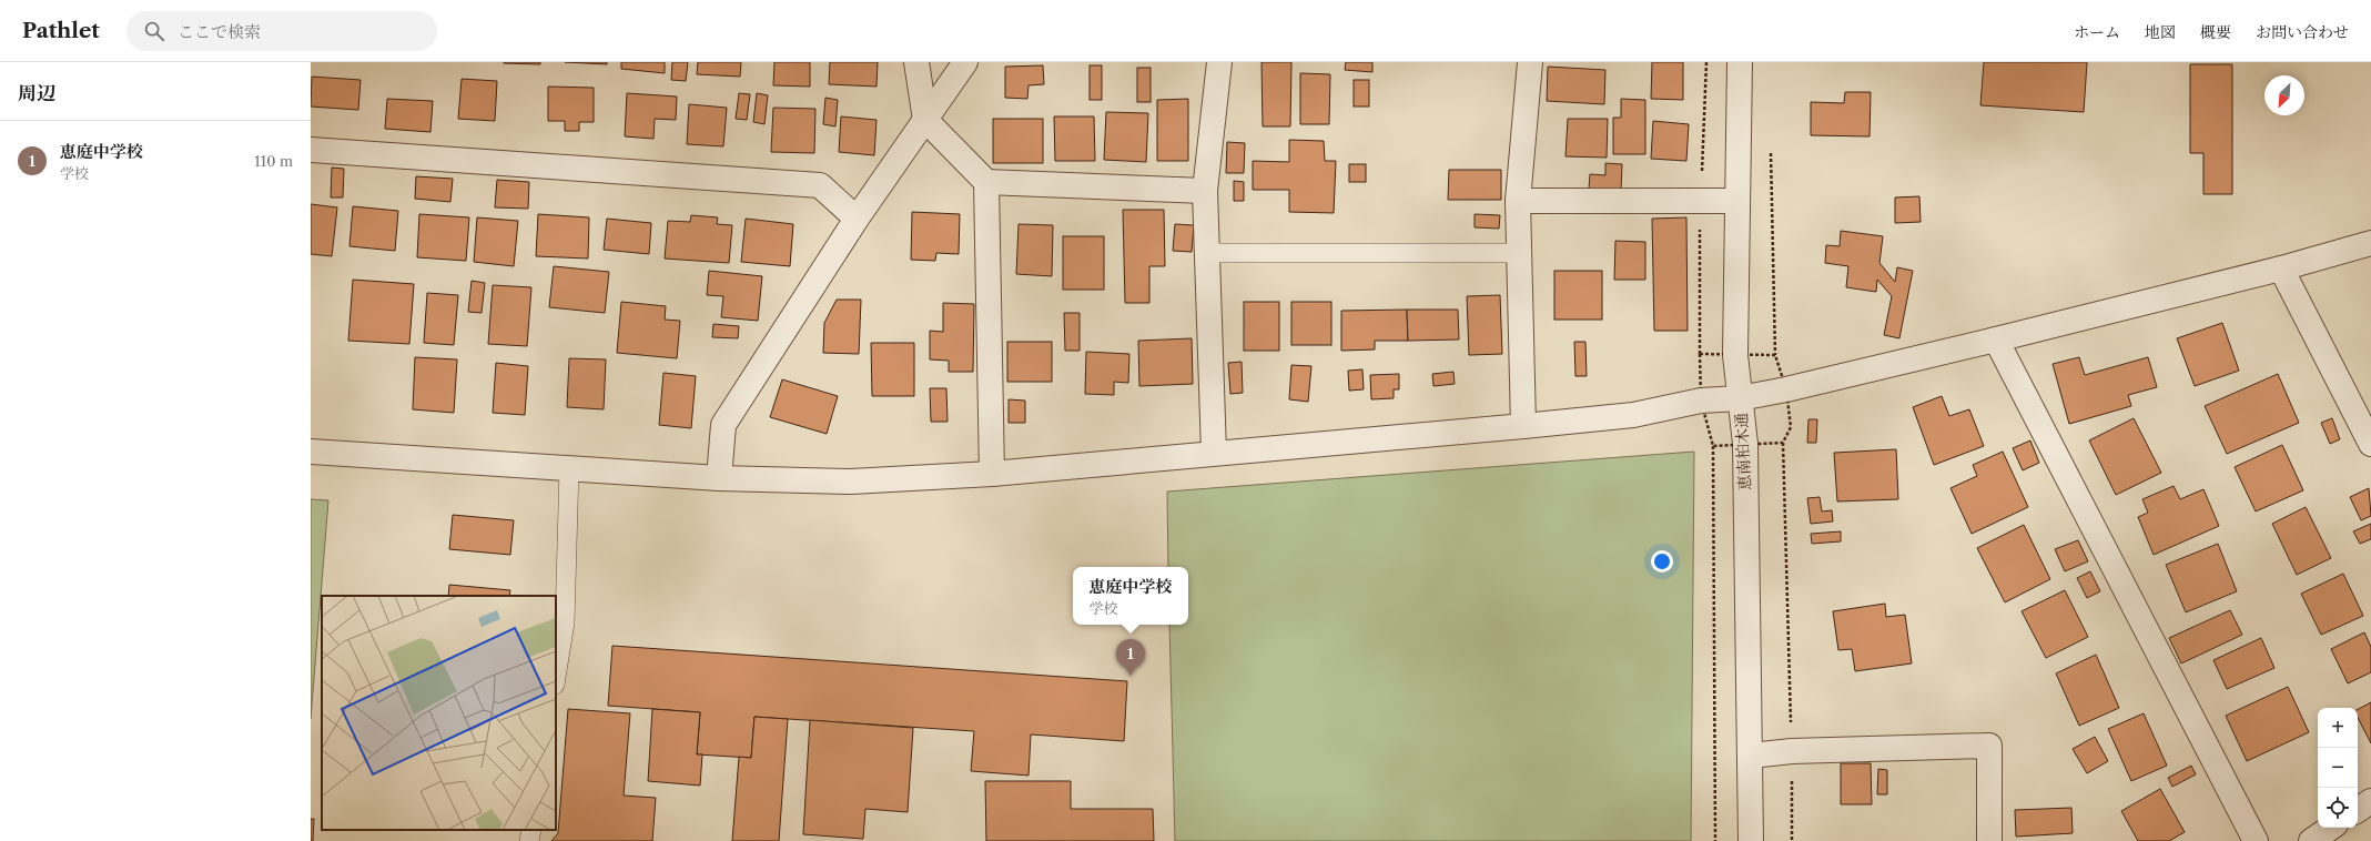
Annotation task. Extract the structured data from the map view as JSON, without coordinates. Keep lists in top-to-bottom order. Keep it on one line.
{"streets":{"street":["恵南柏木通"]},"north":"bottom left","page":{"header":"Pathlet","search":"ここで検索","nav":["ホーム","地図","概要","お問い合わせ"],"heading":"周辺","list":[{"mark":"1","name":"恵庭中学校","note":"学校","value":"110 m"}],"popup":["恵庭中学校","学校"],"pins":"1","map_buttons":["+","−"]}}
